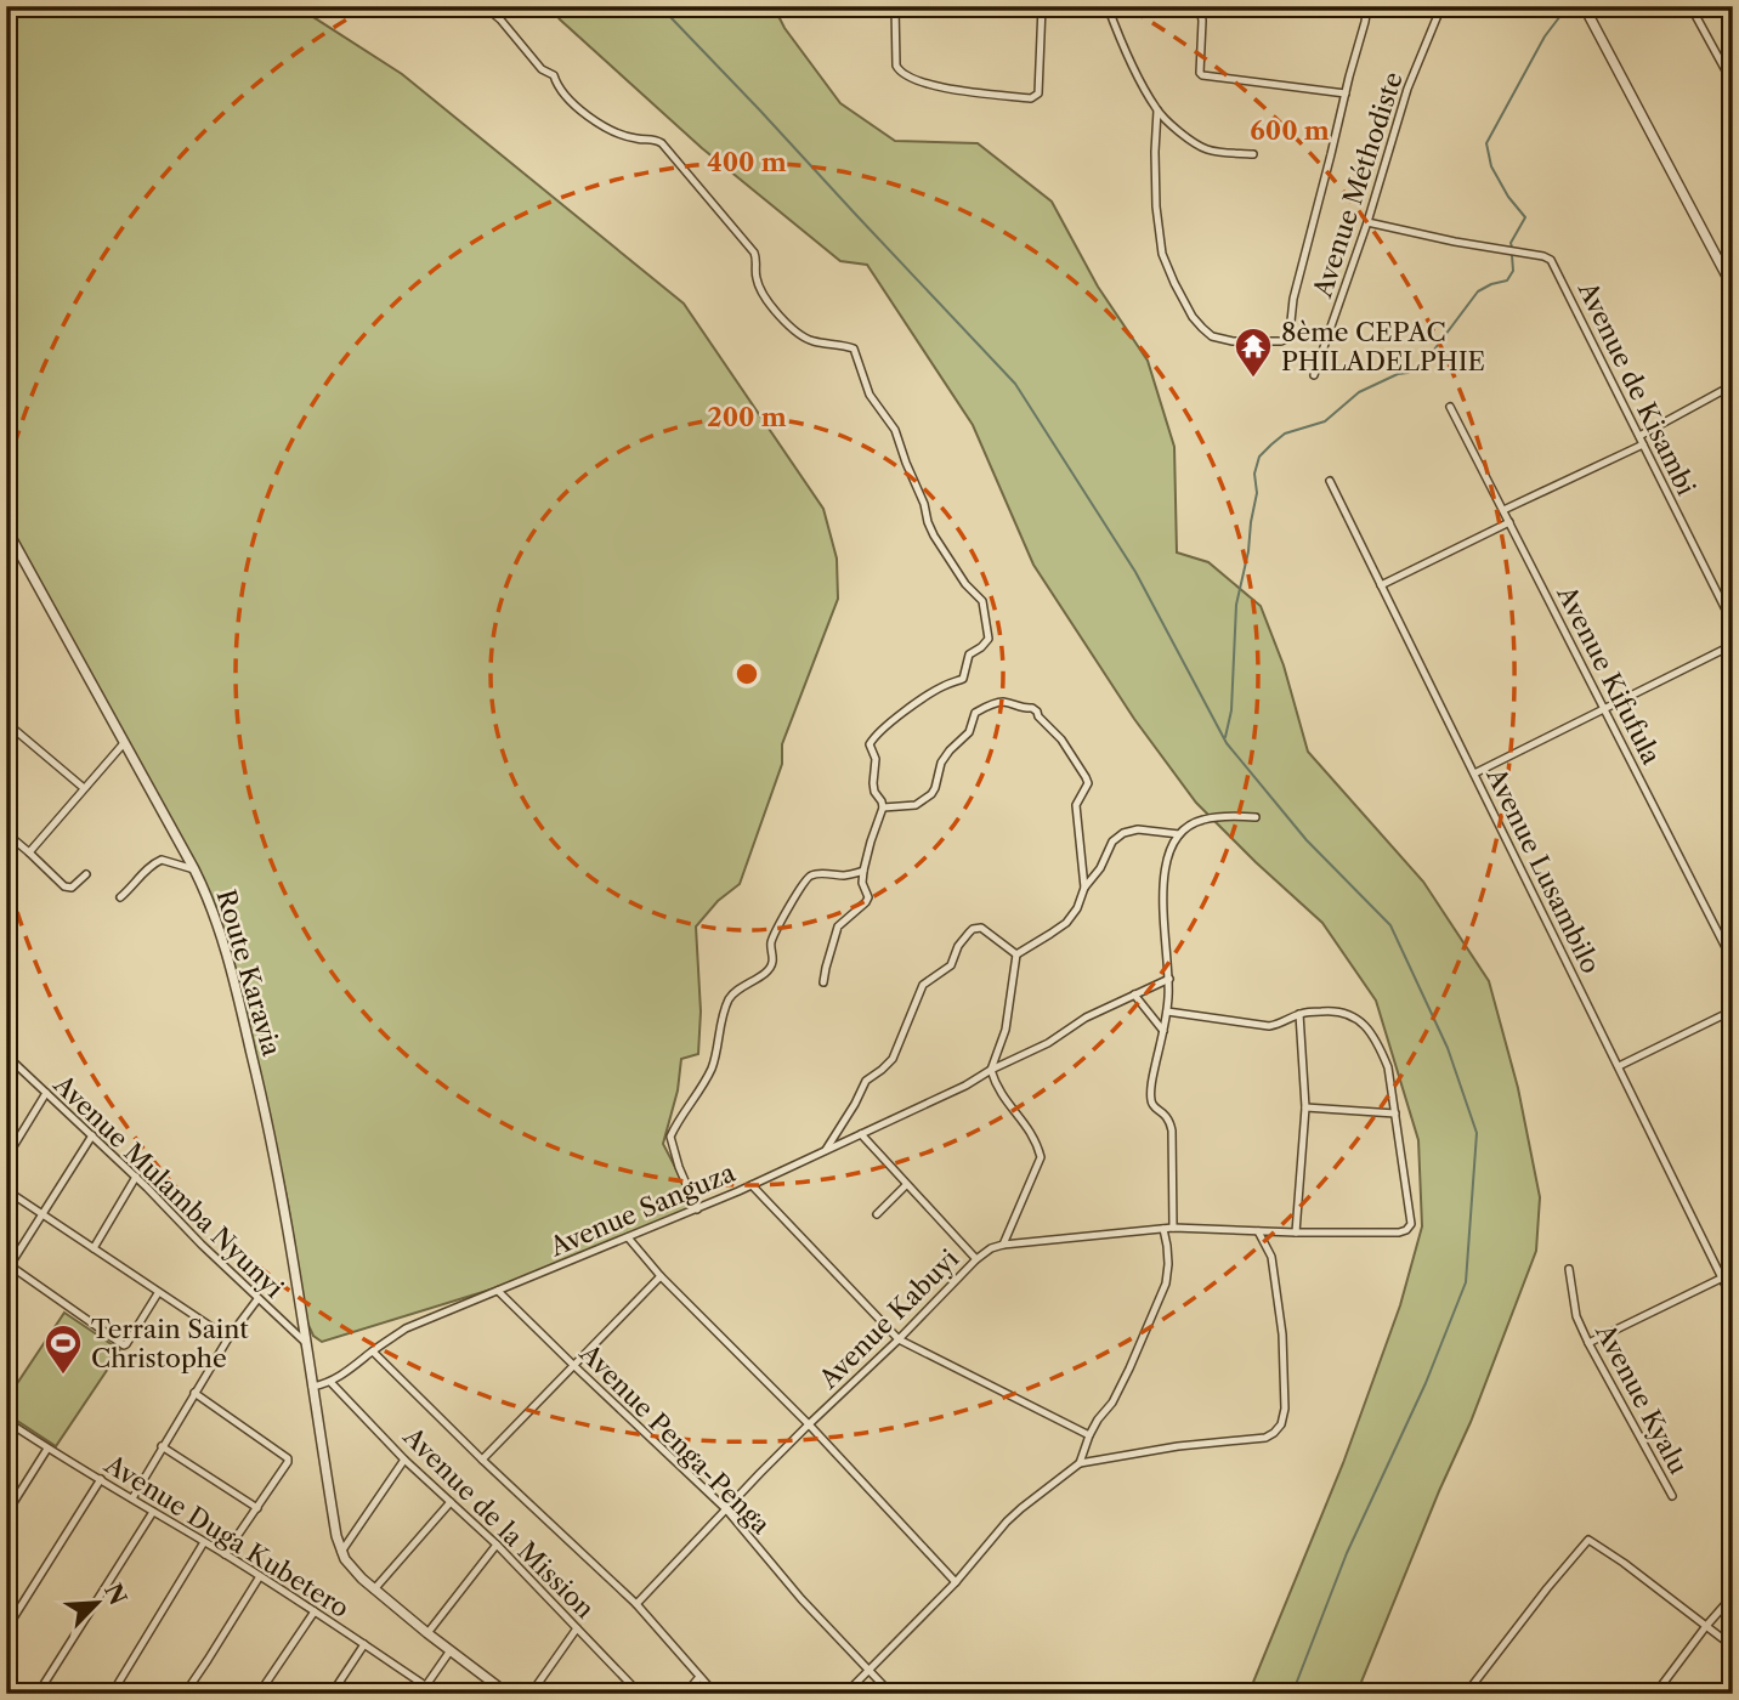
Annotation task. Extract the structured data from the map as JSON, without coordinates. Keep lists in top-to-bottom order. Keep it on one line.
{"streets":{"street":["Avenue Méthodiste","Avenue de Kisambi","Avenue Kifufula","Avenue Lusambilo","Route Karavia","Avenue Mulamba Nyunyi","Avenue Sanguza","Avenue Kabuyi","Avenue Kyalu","Avenue Penga-Penga","Avenue de la Mission","Avenue Duga Kubetero"]},"crossings":[["Avenue Méthodiste","Avenue de Kisambi"],["Route Karavia","Avenue Mulamba Nyunyi"],["Route Karavia","Avenue Sanguza"],["Avenue Sanguza","Avenue Penga-Penga"],["Avenue Sanguza","Avenue de la Mission"],["Avenue Kabuyi","Avenue Penga-Penga"]],"places":{"temple":["8ème CEPAC PHILADELPHIE"],"sports":["Terrain Saint Christophe"]},"north":"top right","rings":["600 m","400 m","200 m"]}
